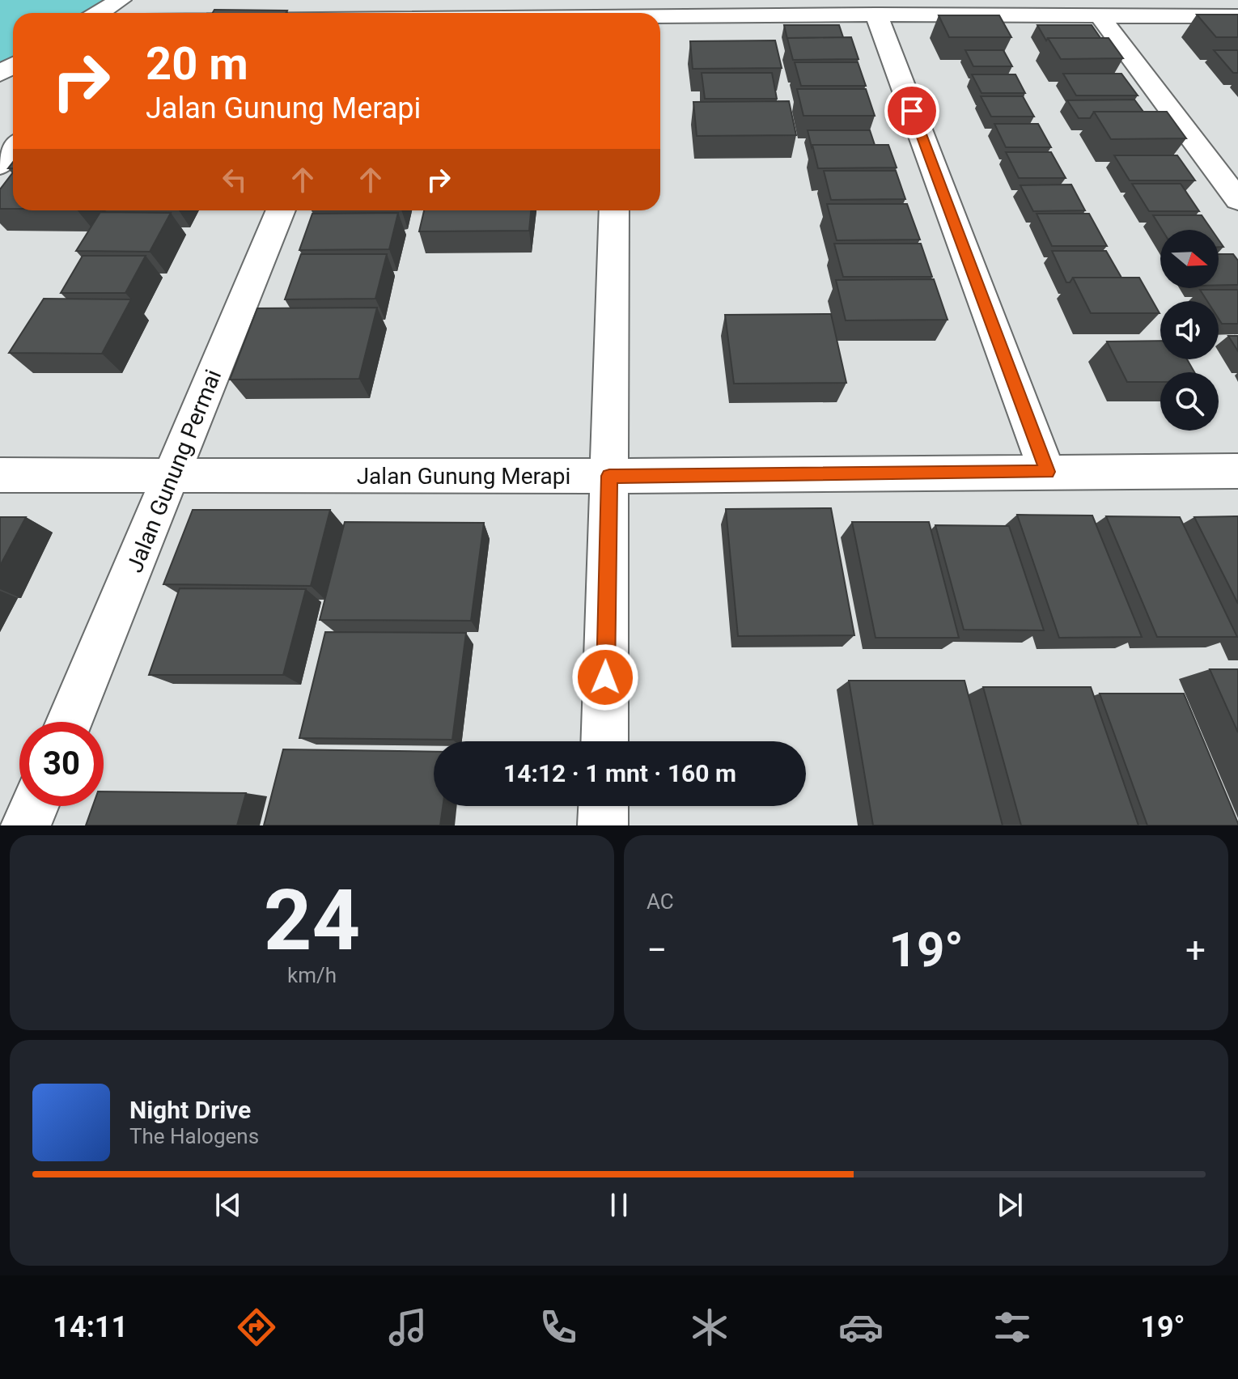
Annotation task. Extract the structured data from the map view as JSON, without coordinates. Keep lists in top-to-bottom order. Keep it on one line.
{"streets":{"street":["Jalan Gunung Permai","Jalan Gunung Merapi"]},"crossings":[["Jalan Gunung Permai","Jalan Gunung Merapi"]],"north":"right","page":{"turn":["20 m","Jalan Gunung Merapi"],"limit":"30","trip":"14:12 · 1 mnt · 160 m","tile":[["24","km/h"],"AC"],"heat":["−","19°","+"],"song":["Night Drive","The Halogens"],"tabs":["14:11","19°"]}}
